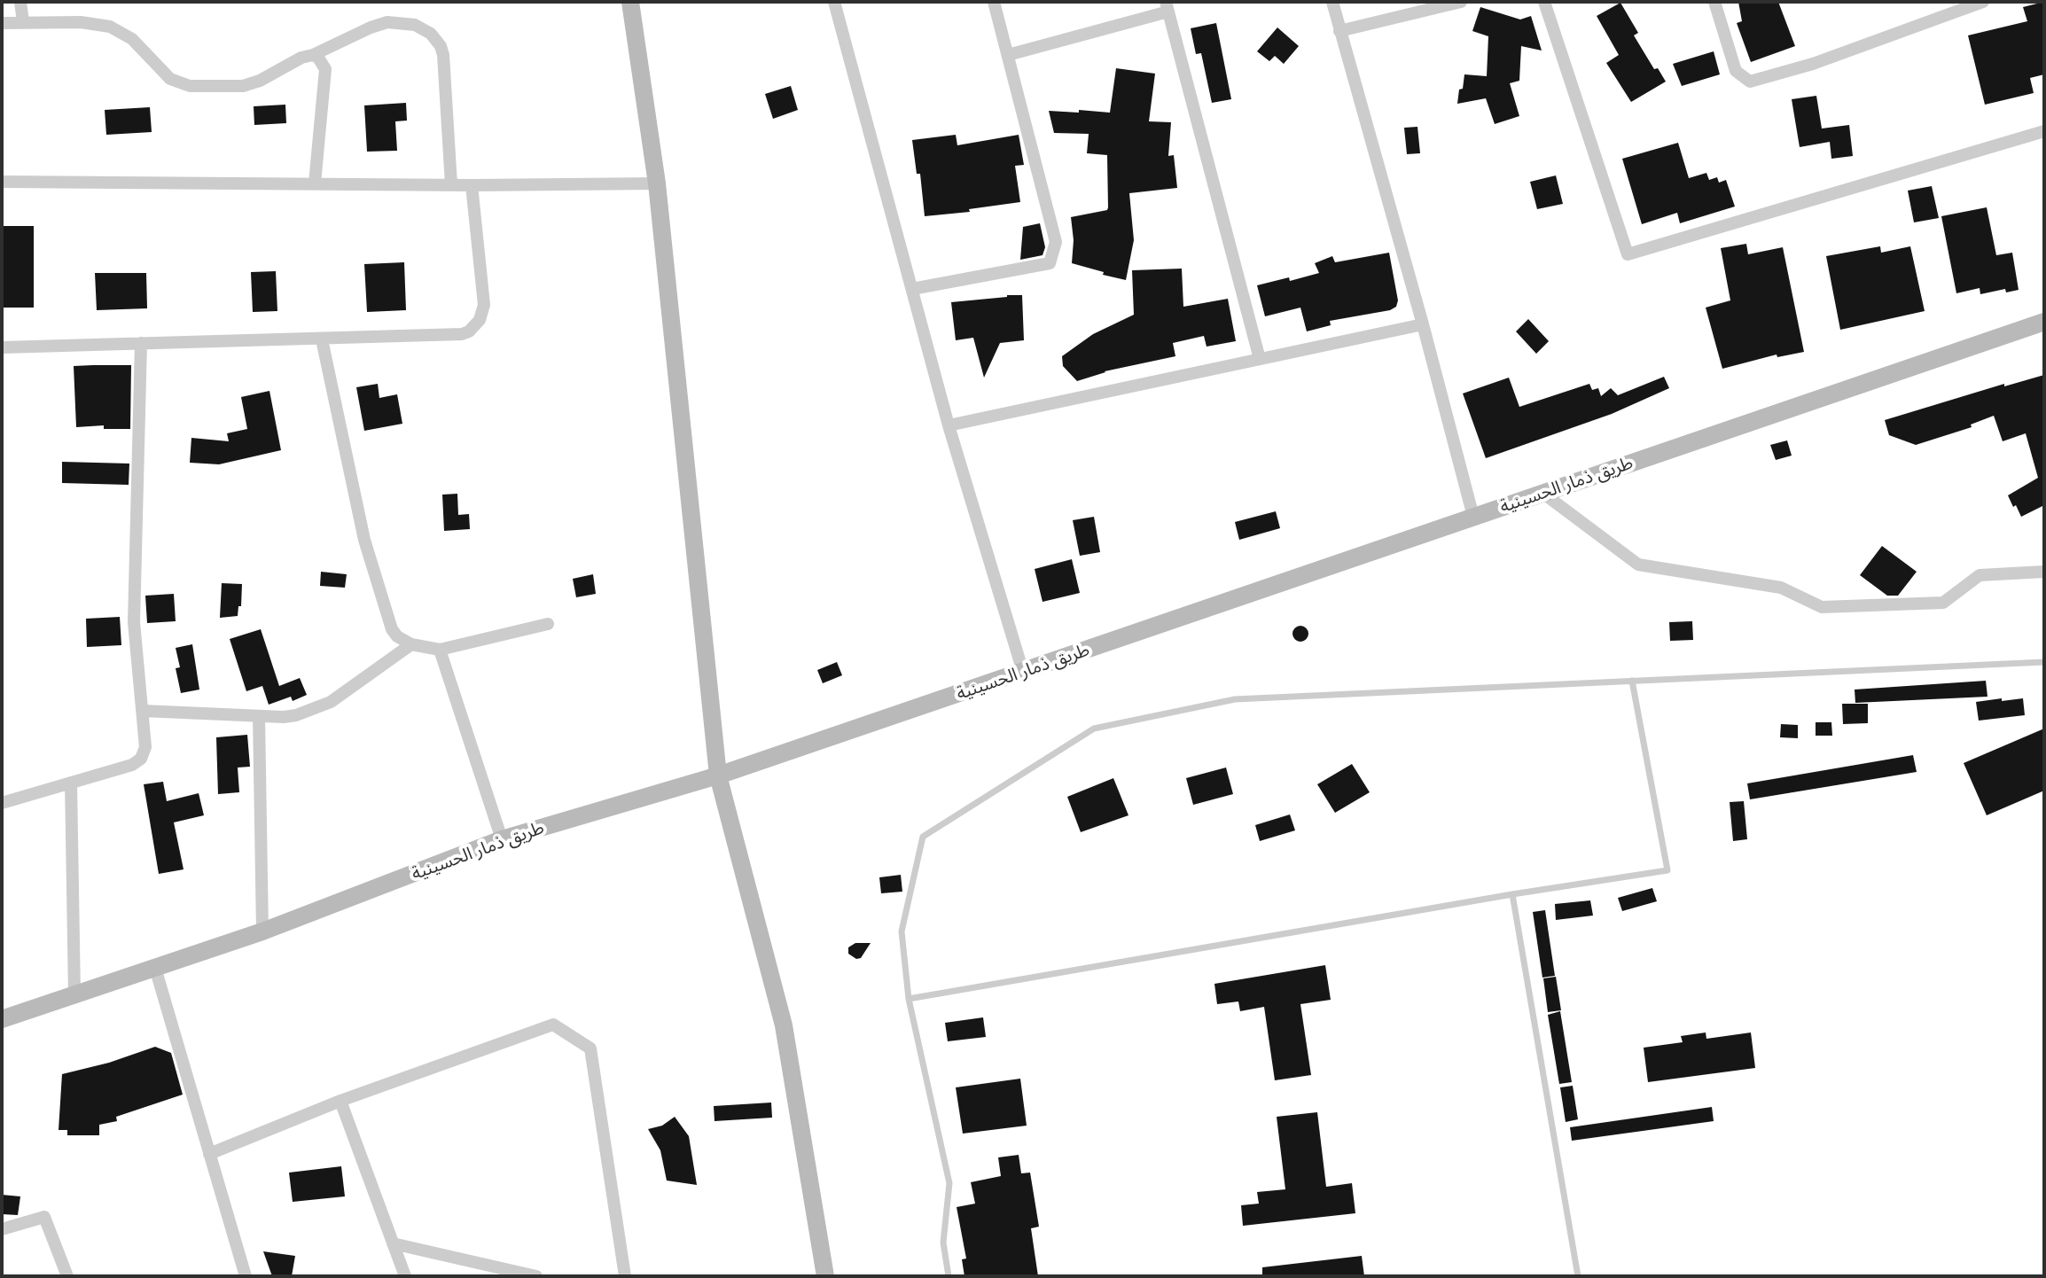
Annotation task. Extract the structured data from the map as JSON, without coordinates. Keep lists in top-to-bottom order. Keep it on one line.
{"streets":{"main road":["طريق ذمار الحسينية"]}}
